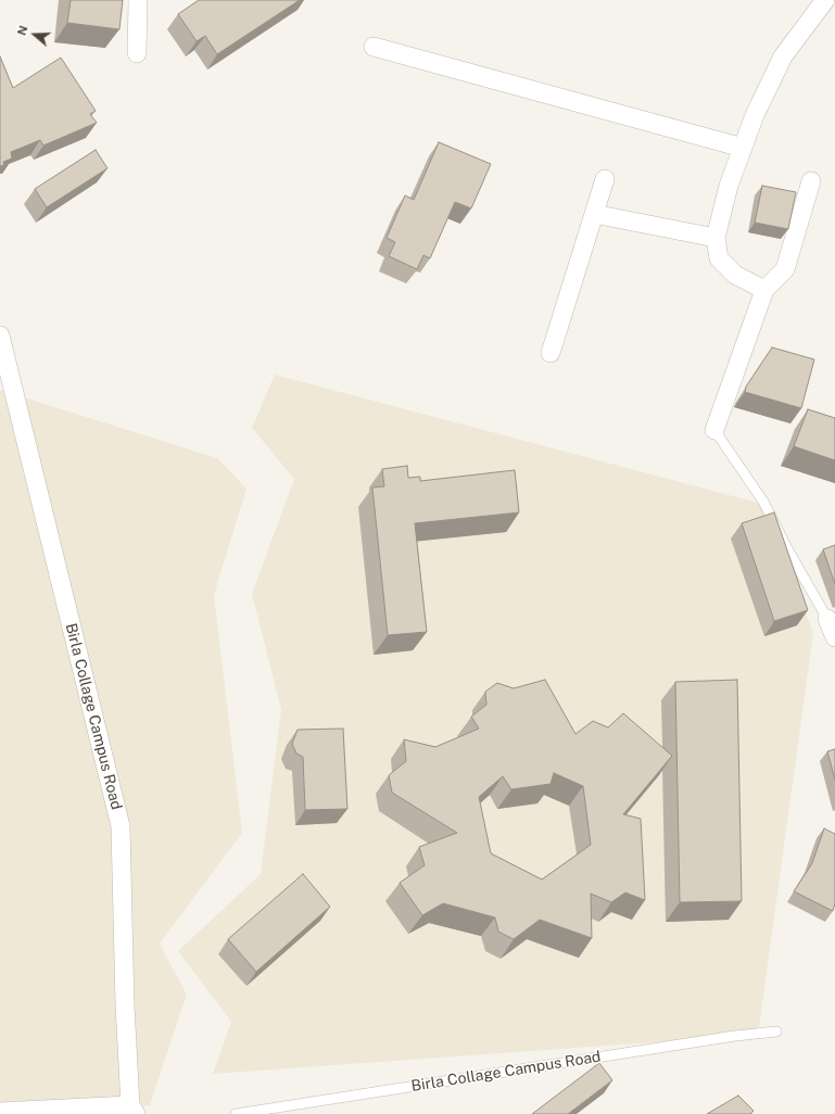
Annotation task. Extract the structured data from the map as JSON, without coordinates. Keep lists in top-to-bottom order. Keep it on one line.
{"streets":{"street":["Birla Collage Campus Road"]},"north":"left"}
